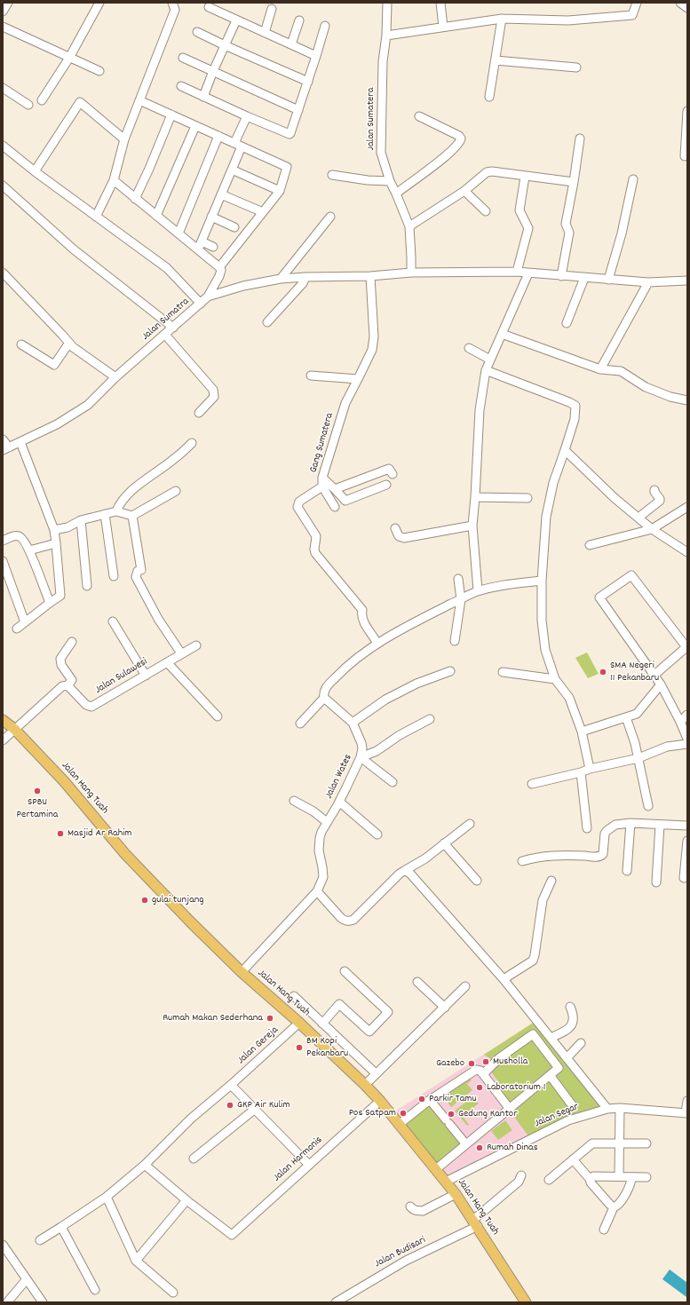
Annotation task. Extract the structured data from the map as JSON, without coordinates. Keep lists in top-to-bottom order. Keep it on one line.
{"streets":{"main road":["Jalan Hang Tuah"],"street":["Jalan Sumatera","Jalan Sumatra","Gang Sumatera","Jalan Sulawesi","Jalan Wates","Jalan Gereja","Jalan Segar","Jalan Harmonis","Jalan Budisari"]},"crossings":[["Jalan Sumatera","Jalan Sumatra"],["Jalan Sumatra","Gang Sumatera"],["Jalan Wates","Jalan Hang Tuah"],["Jalan Hang Tuah","Jalan Gereja"],["Jalan Hang Tuah","Jalan Segar"],["Jalan Hang Tuah","Jalan Harmonis"],["Jalan Hang Tuah","Jalan Budisari"]],"places":["SMA Negeri 11 Pekanbaru","SPBU Pertamina","Masjid Ar Rahim","gulai tunjang","Rumah Makan Sederhana","BM Kopi Pekanbaru","Musholla","Gazebo","Laboratorium 1","Parkir Tamu","GKP Air Kulim","Pos Satpam","Gedung Kantor","Rumah Dinas"]}
